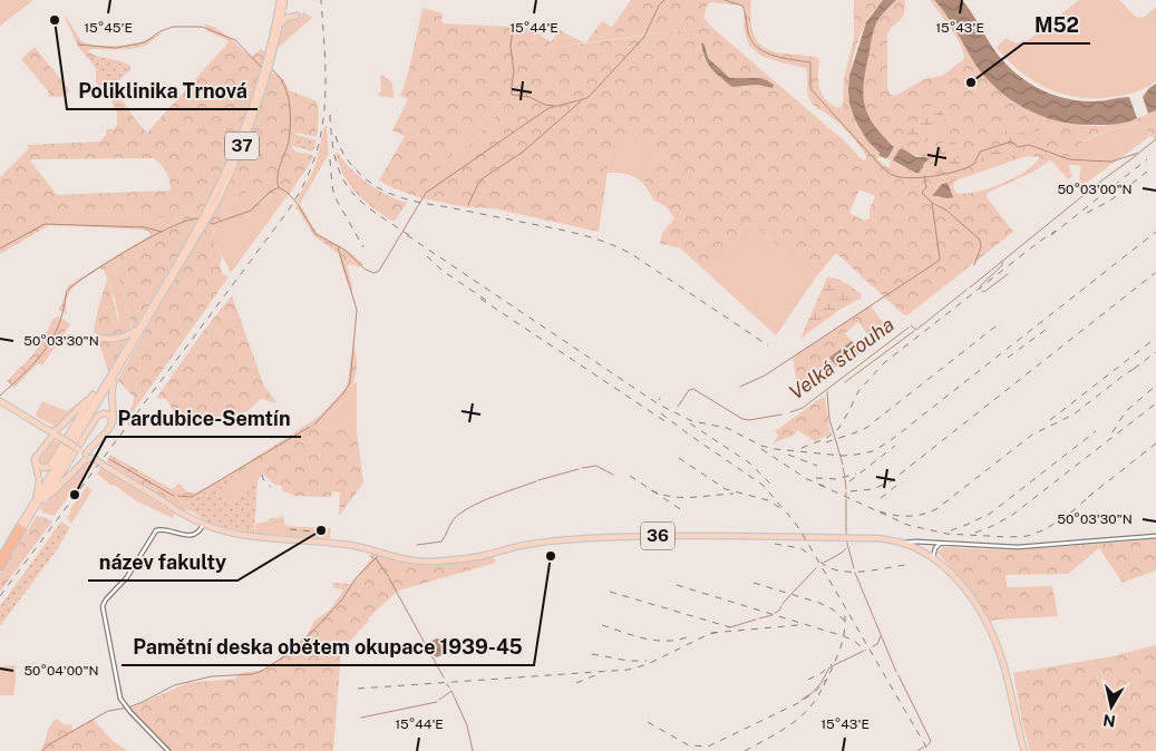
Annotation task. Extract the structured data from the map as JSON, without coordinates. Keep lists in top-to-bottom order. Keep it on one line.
{"streets":{"highway":["37"],"main road":["36"]},"water":["Velká strouha"],"places":["Poliklinika Trnová","M52","Pardubice-Semtín","název fakulty","Pamětní deska obětem okupace 1939-45"],"north":"bottom","coordinates":["15°45'E","15°44'E","15°43'E","50°03'00\"N","50°03'30\"N","50°04'00\"N"]}
